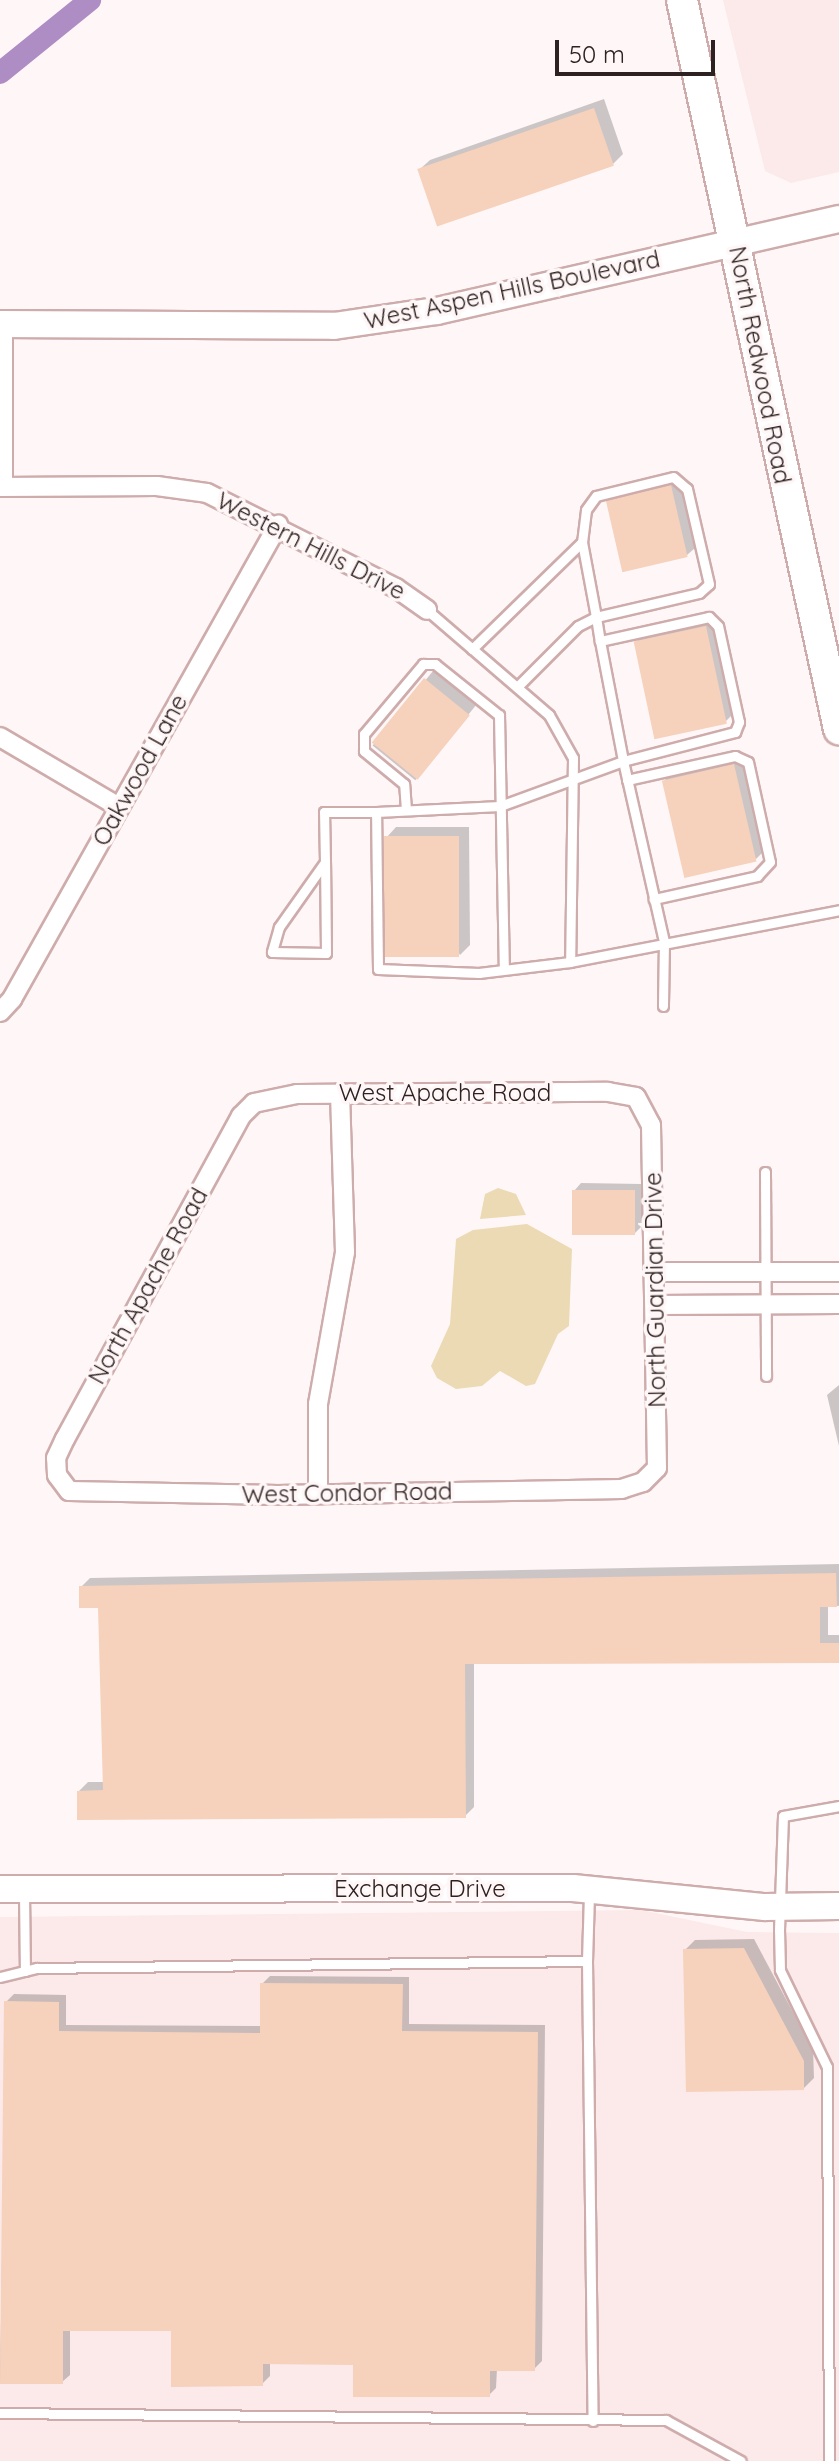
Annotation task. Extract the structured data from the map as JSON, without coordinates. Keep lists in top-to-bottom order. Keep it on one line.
{"streets":{"main road":["North Redwood Road"],"street":["West Aspen Hills Boulevard","Western Hills Drive","Oakwood Lane","West Apache Road","North Apache Road","North Guardian Drive","West Condor Road","Exchange Drive"]},"crossings":[["West Aspen Hills Boulevard","North Redwood Road"],["Western Hills Drive","Oakwood Lane"],["West Apache Road","North Apache Road"],["West Apache Road","North Guardian Drive"],["North Apache Road","West Condor Road"],["North Guardian Drive","West Condor Road"]],"scale_bar":"50 m"}
